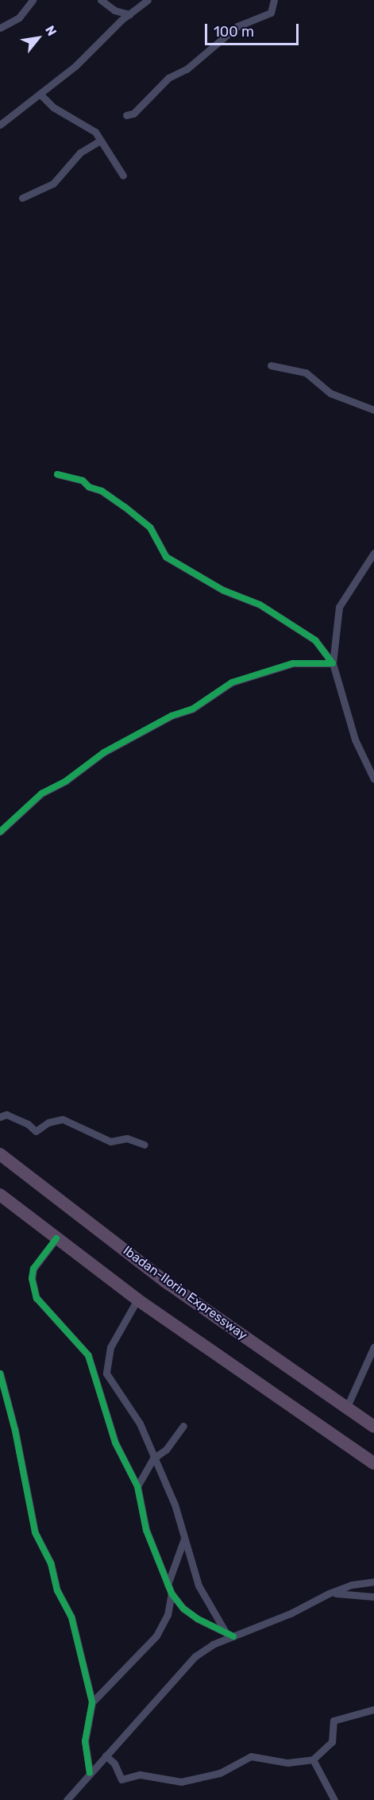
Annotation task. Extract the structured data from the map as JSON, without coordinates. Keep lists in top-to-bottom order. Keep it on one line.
{"streets":{"highway":["Ibadan-Ilorin Expressway"]},"scale_bar":"100 m","north":"top right"}
